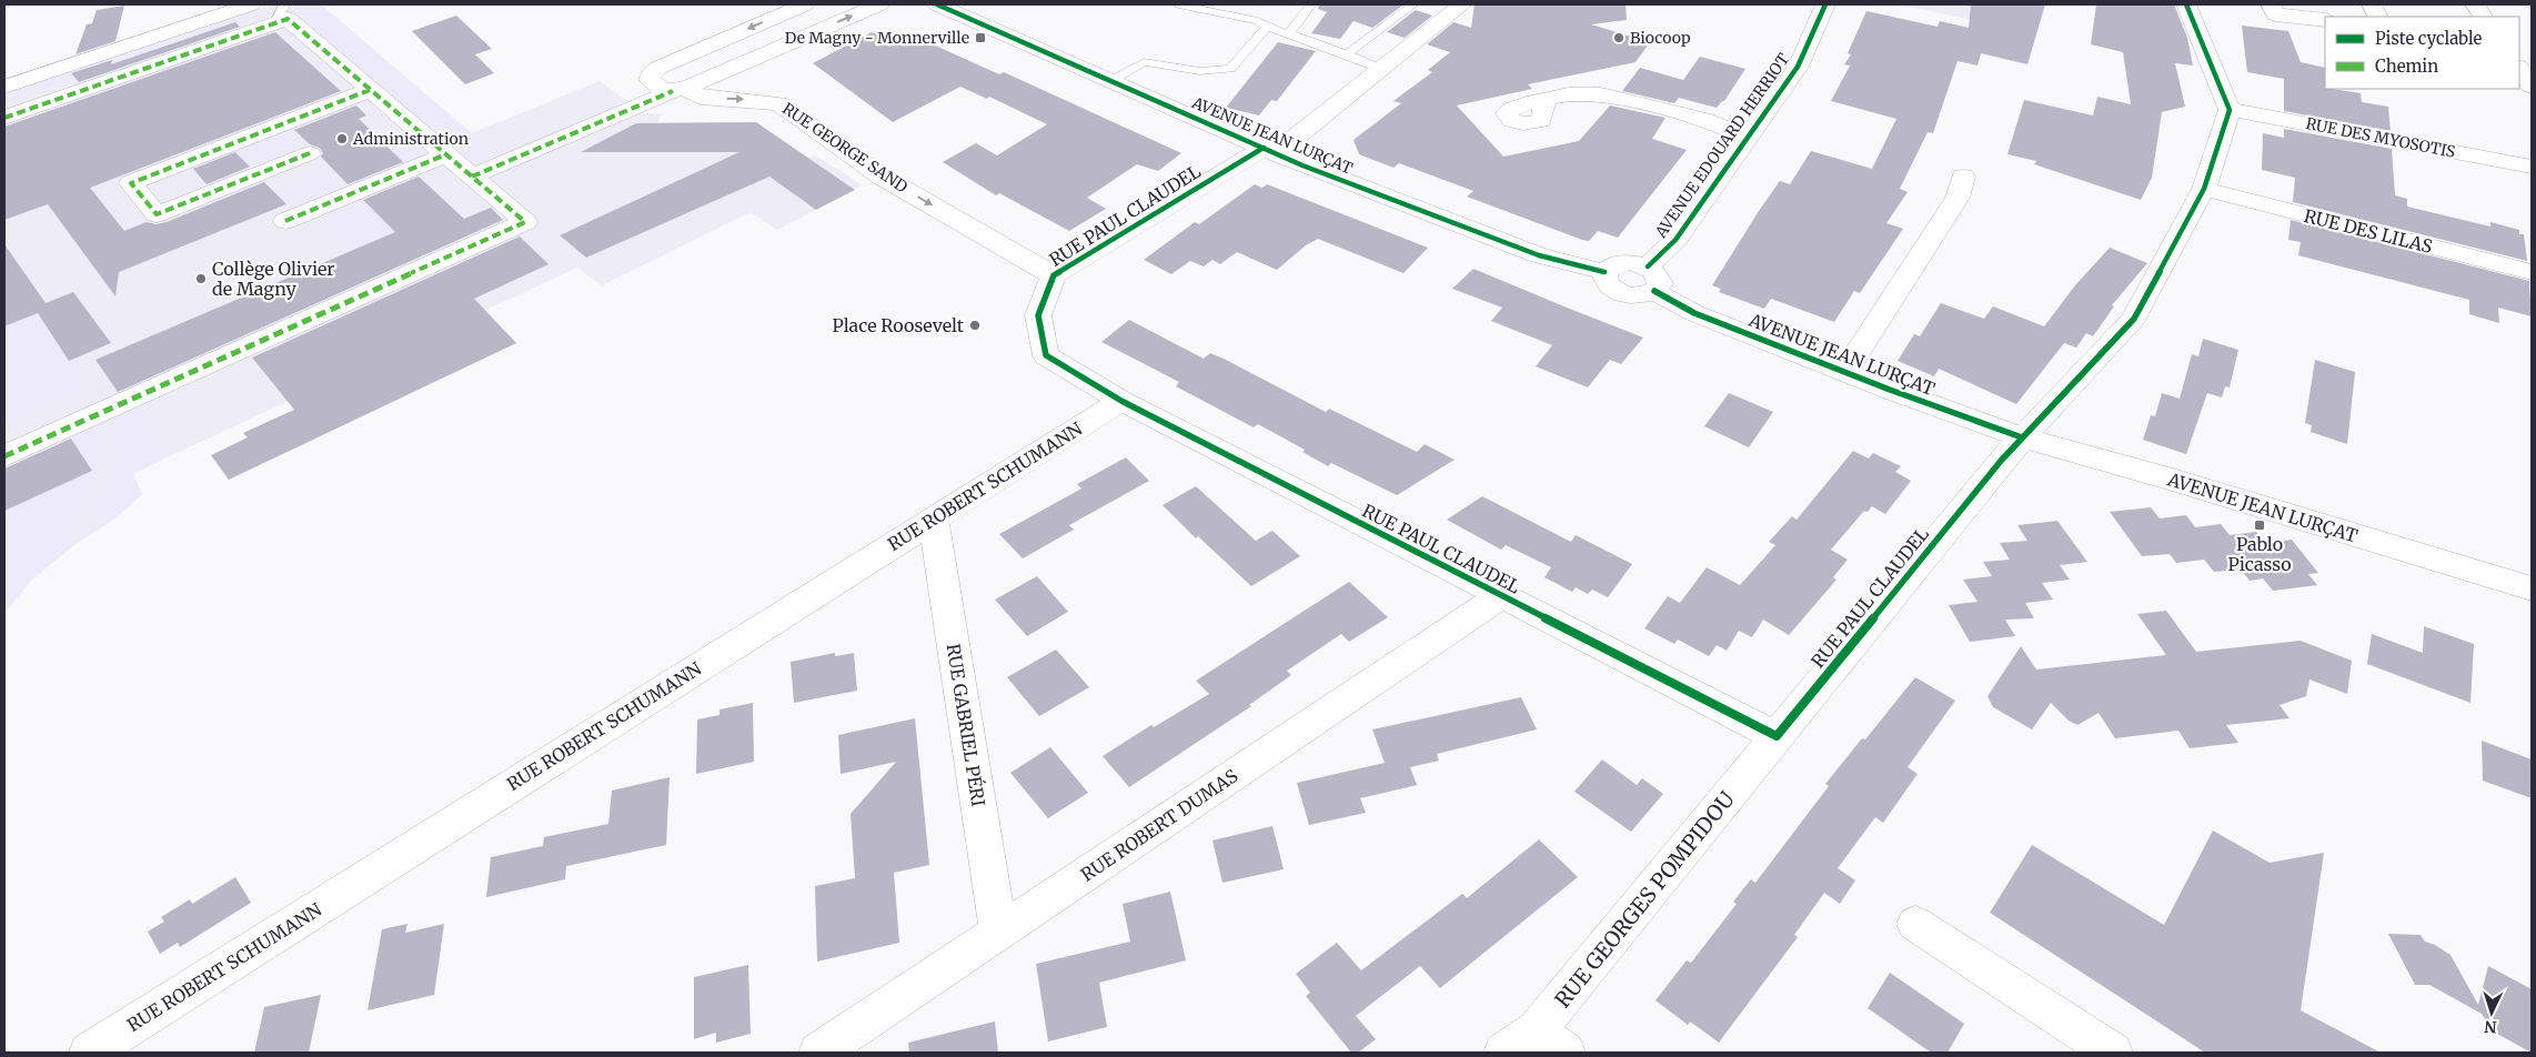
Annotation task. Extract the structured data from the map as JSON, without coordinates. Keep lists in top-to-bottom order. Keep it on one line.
{"streets":{"street":["AVENUE JEAN LURÇAT","RUE DES MYOSOTIS","AVENUE EDOUARD HERRIOT","RUE GEORGE SAND","RUE PAUL CLAUDEL","RUE DES LILAS","RUE ROBERT SCHUMANN","RUE GABRIEL PÉRI","RUE ROBERT DUMAS","RUE GEORGES POMPIDOU"]},"crossings":[["AVENUE JEAN LURÇAT","AVENUE EDOUARD HERRIOT"],["AVENUE JEAN LURÇAT","RUE PAUL CLAUDEL"],["RUE DES MYOSOTIS","RUE PAUL CLAUDEL"],["RUE GEORGE SAND","RUE PAUL CLAUDEL"],["RUE PAUL CLAUDEL","RUE DES LILAS"],["RUE PAUL CLAUDEL","RUE ROBERT SCHUMANN"],["RUE PAUL CLAUDEL","RUE ROBERT DUMAS"],["RUE PAUL CLAUDEL","RUE GEORGES POMPIDOU"],["RUE ROBERT SCHUMANN","RUE GABRIEL PÉRI"],["RUE GABRIEL PÉRI","RUE ROBERT DUMAS"]],"places":{"transit":["De Magny - Monnerville","Pablo Picasso"],"other":["Biocoop","Administration","Collège Olivier de Magny","Place Roosevelt"]},"legend":["Piste cyclable","Chemin"],"north":"bottom"}
